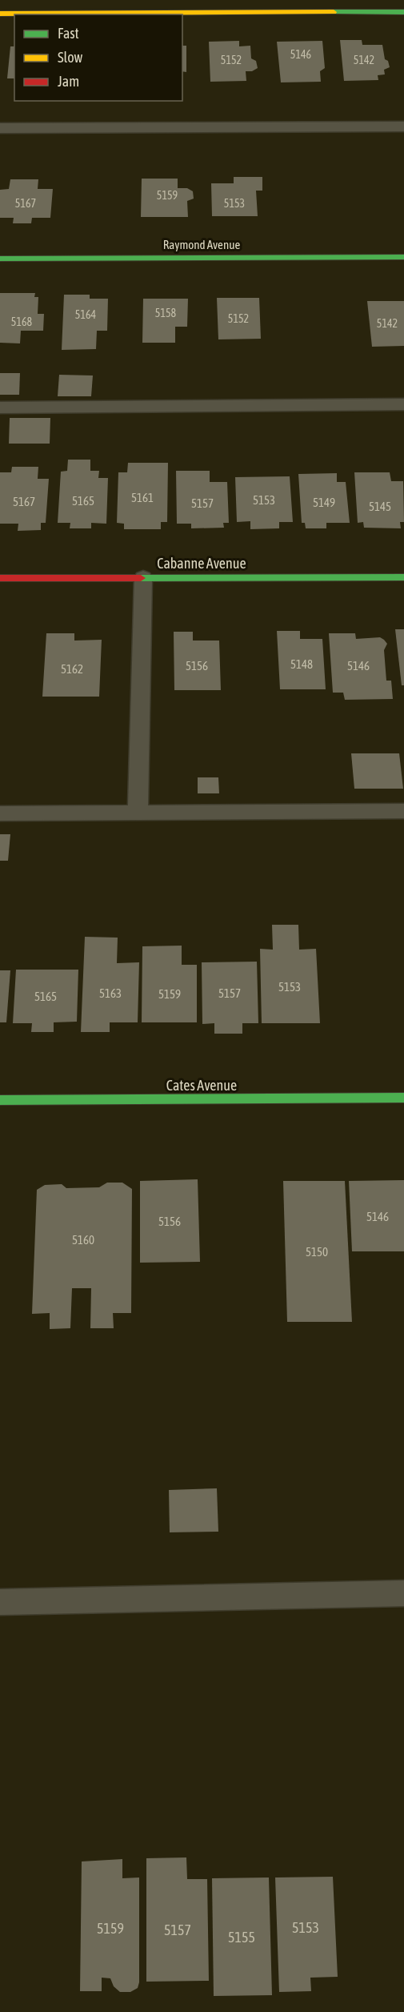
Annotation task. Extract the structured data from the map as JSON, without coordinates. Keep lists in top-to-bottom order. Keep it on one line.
{"streets":{"street":["Raymond Avenue","Cabanne Avenue","Cates Avenue"]},"house_numbers":["5146","5152","5142","5159","5167","5153","5158","5164","5152","5168","5142","5161","5153","5165","5167","5149","5157","5145","5148","5156","5146","5162","5153","5163","5157","5159","5165","5146","5156","5160","5150","5153","5159","5157","5155"],"legend":["Fast","Slow","Jam"]}
